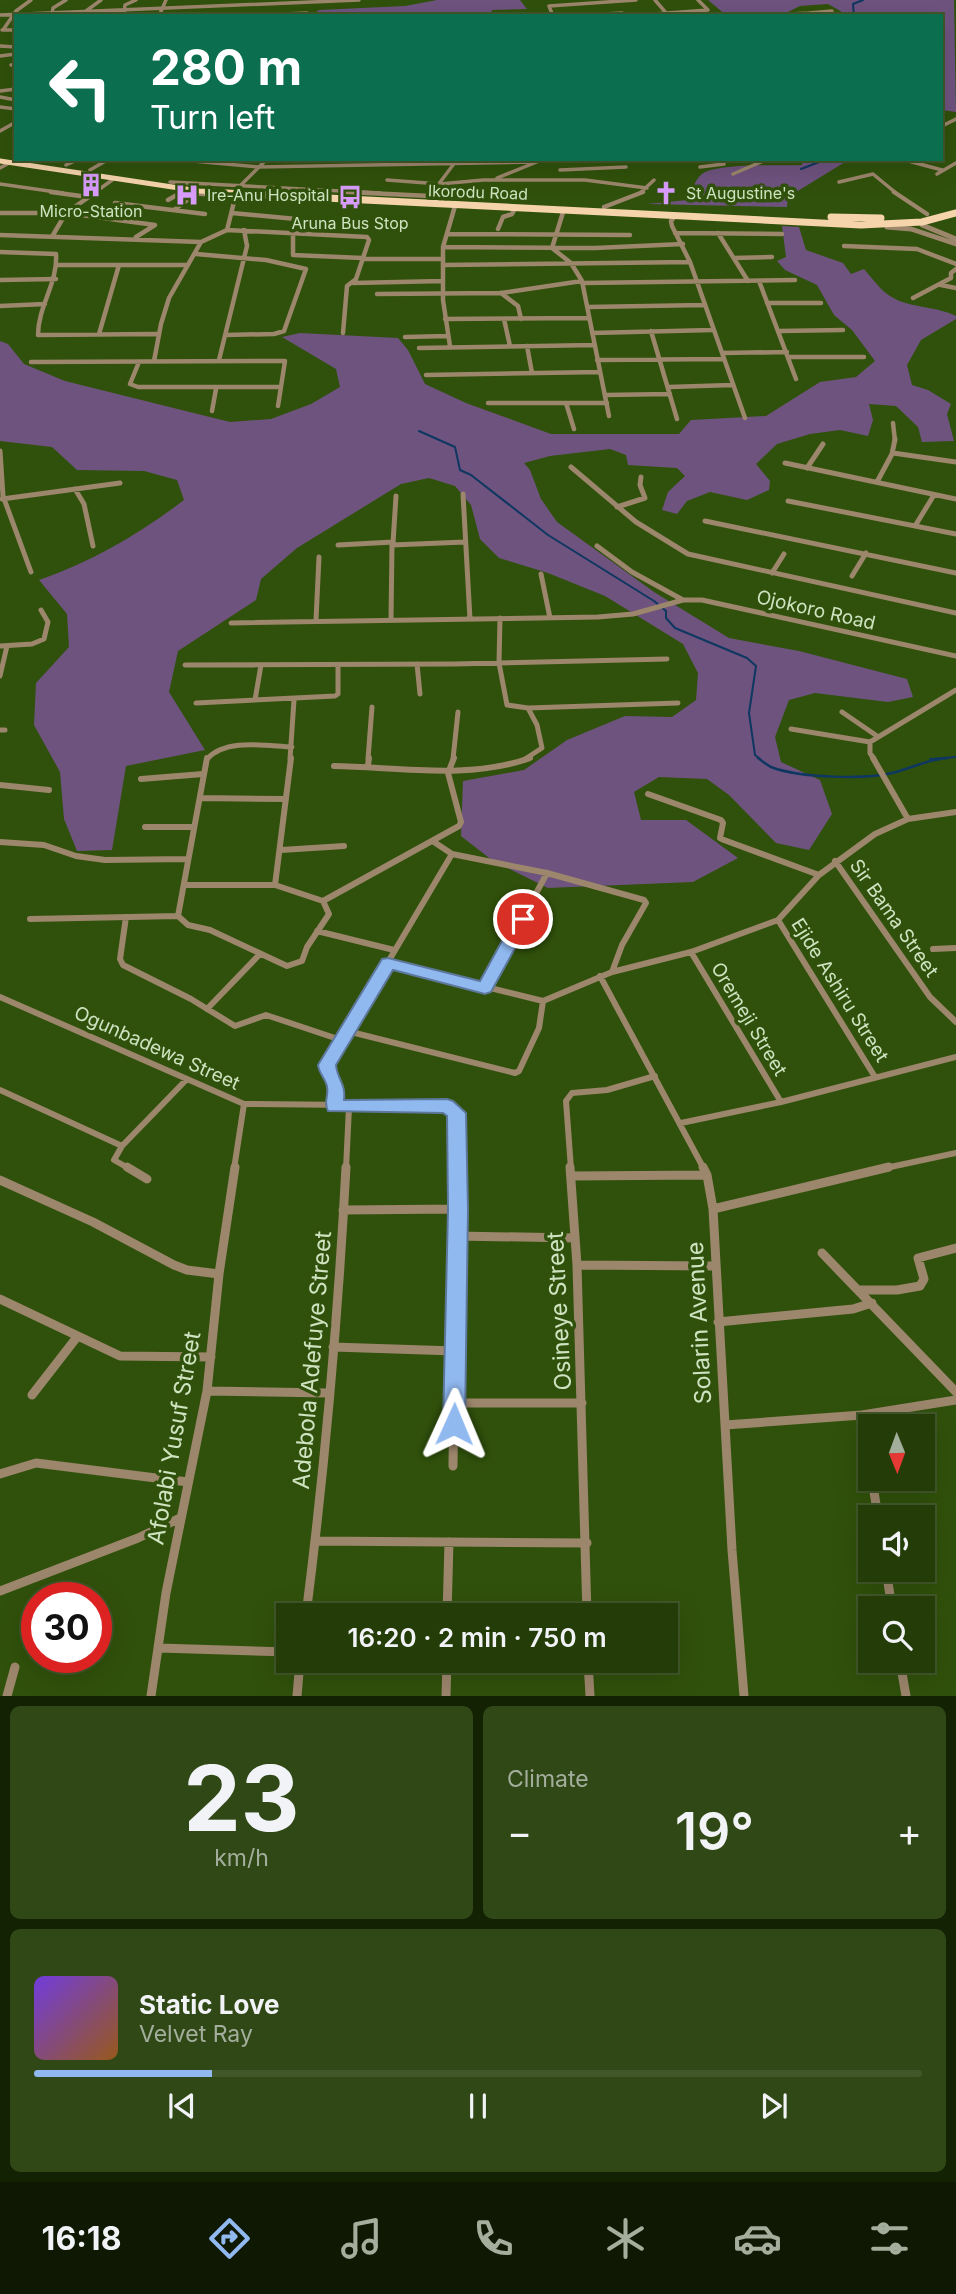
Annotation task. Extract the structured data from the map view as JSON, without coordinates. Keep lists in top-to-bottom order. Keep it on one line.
{"streets":{"highway":["Ikorodu Road"],"street":["Ojokoro Road","Sir Bama Street","Ejide Ashiru Street","Oremeji Street","Ogunbadewa Street","Osineye Street","Solarin Avenue","Adebola Adefuye Street","Afolabi Yusuf Street"]},"crossings":[["Ogunbadewa Street","Adebola Adefuye Street"],["Ogunbadewa Street","Afolabi Yusuf Street"],["Osineye Street","Solarin Avenue"]],"places":{"building":["Micro-Station"],"church":["St Augustine's"],"hospital":["Ire-Anu Hospital"],"bus stop":["Aruna Bus Stop"]},"north":"bottom","page":{"turn":["280 m","Turn left"],"limit":"30","trip":"16:20 · 2 min · 750 m","tile":[["23","km/h"],"Climate"],"heat":["−","19°","+"],"song":["Static Love","Velvet Ray"],"tabs":"16:18"}}
